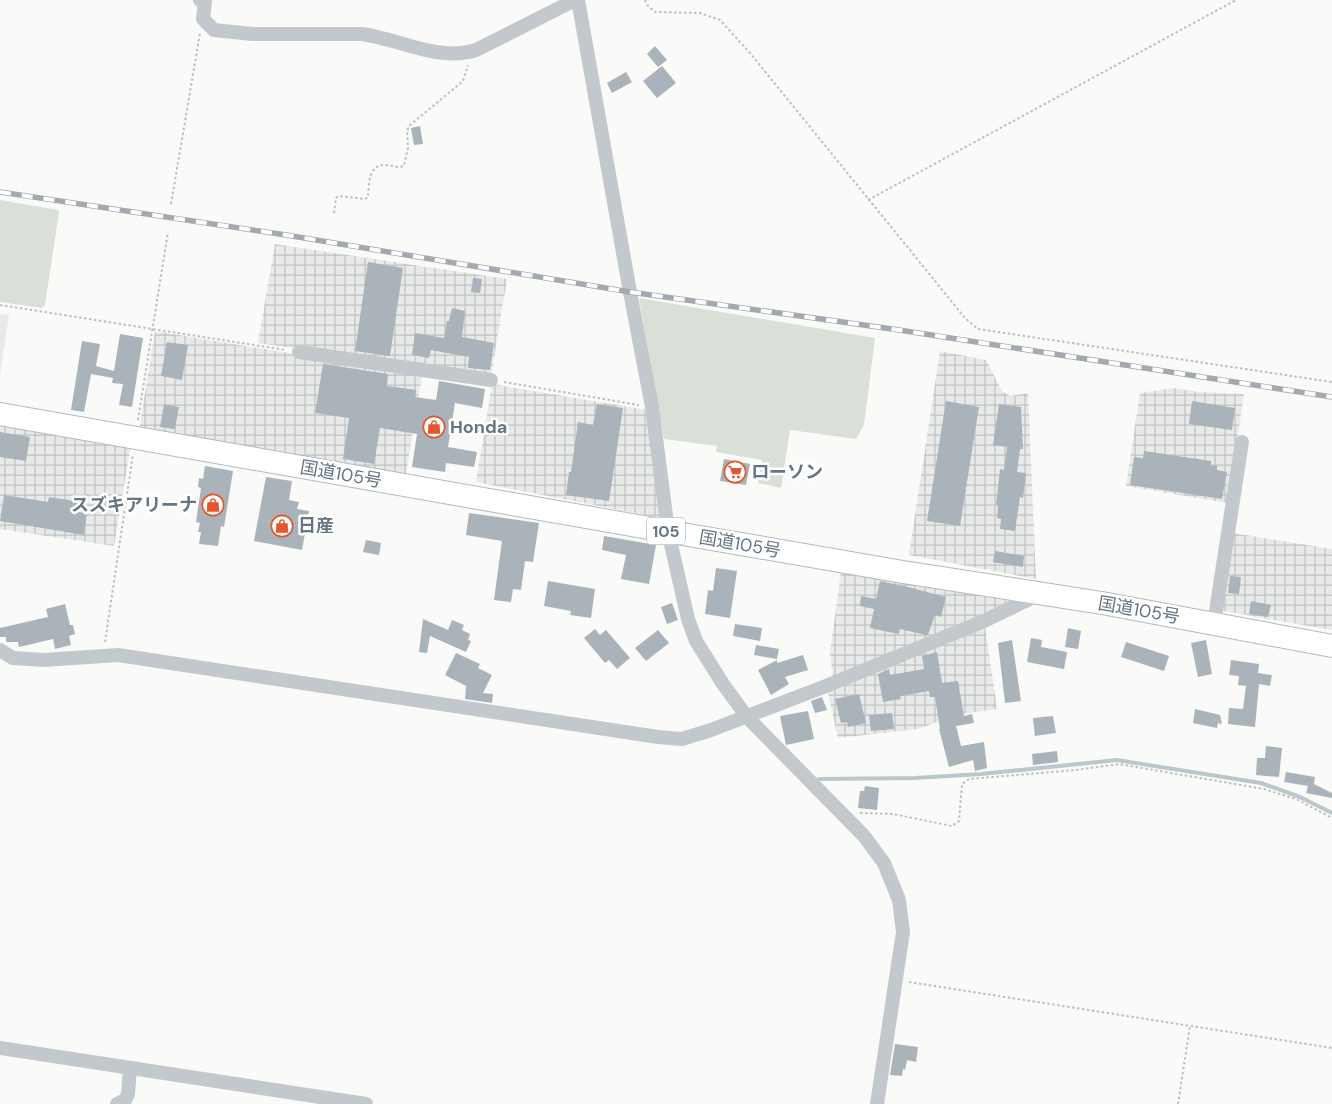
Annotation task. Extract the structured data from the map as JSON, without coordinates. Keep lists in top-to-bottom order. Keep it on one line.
{"streets":{"highway":["国道105号","105"]},"places":{"shop":["Honda","スズキアリーナ","日産"],"supermarket":["ローソン"]}}
